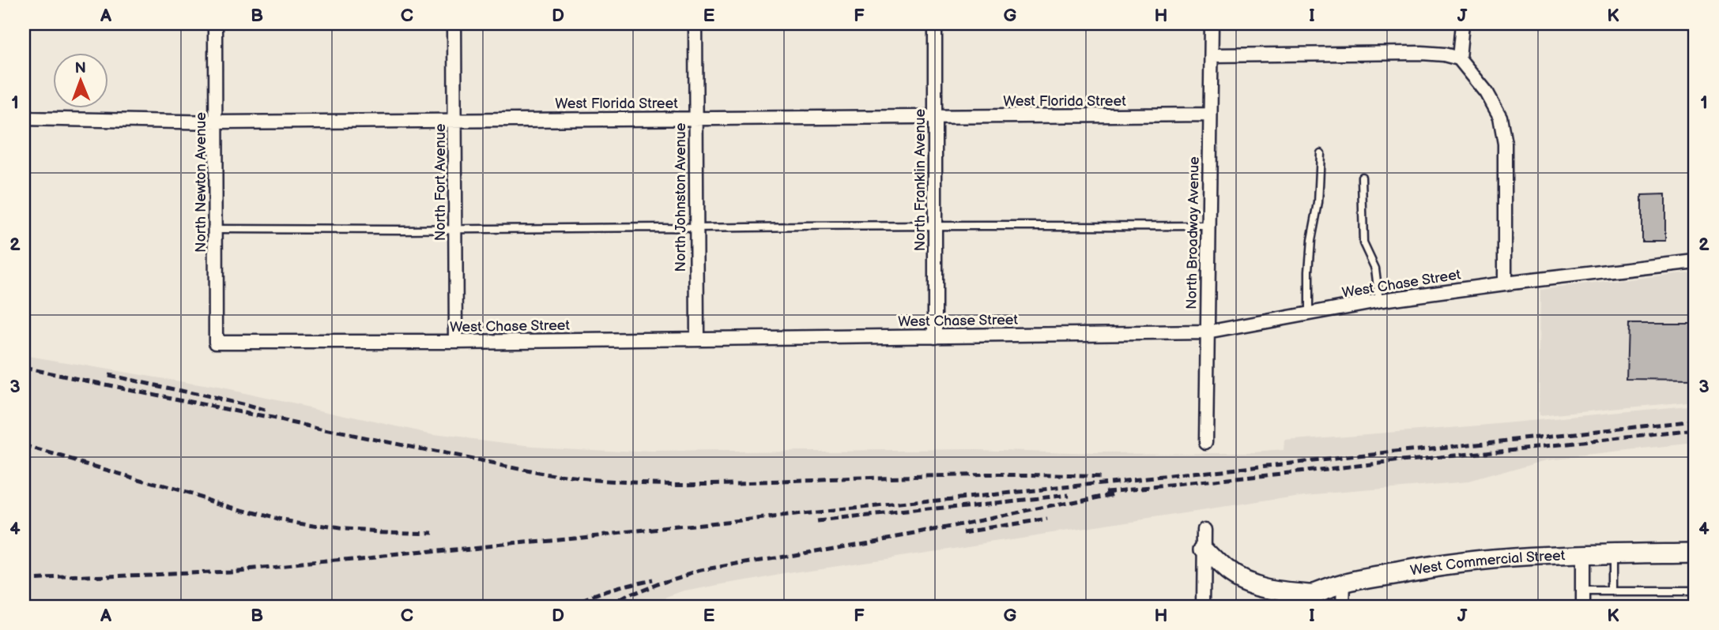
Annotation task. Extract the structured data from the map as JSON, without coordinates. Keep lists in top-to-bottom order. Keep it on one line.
{"streets":{"street":["West Florida Street","North Franklin Avenue","North Newton Avenue","North Fort Avenue","North Johnston Avenue","North Broadway Avenue","West Chase Street","West Commercial Street"]},"crossings":[["West Florida Street","North Franklin Avenue"],["West Florida Street","North Newton Avenue"],["West Florida Street","North Fort Avenue"],["West Florida Street","North Johnston Avenue"],["West Florida Street","North Broadway Avenue"],["North Franklin Avenue","West Chase Street"],["North Newton Avenue","West Chase Street"],["North Fort Avenue","West Chase Street"],["North Johnston Avenue","West Chase Street"],["North Broadway Avenue","West Chase Street"]],"north":"top","grid":{"columns":["A","B","C","D","E","F","G","H","I","J","K"],"rows":["1","2","3","4"]}}
